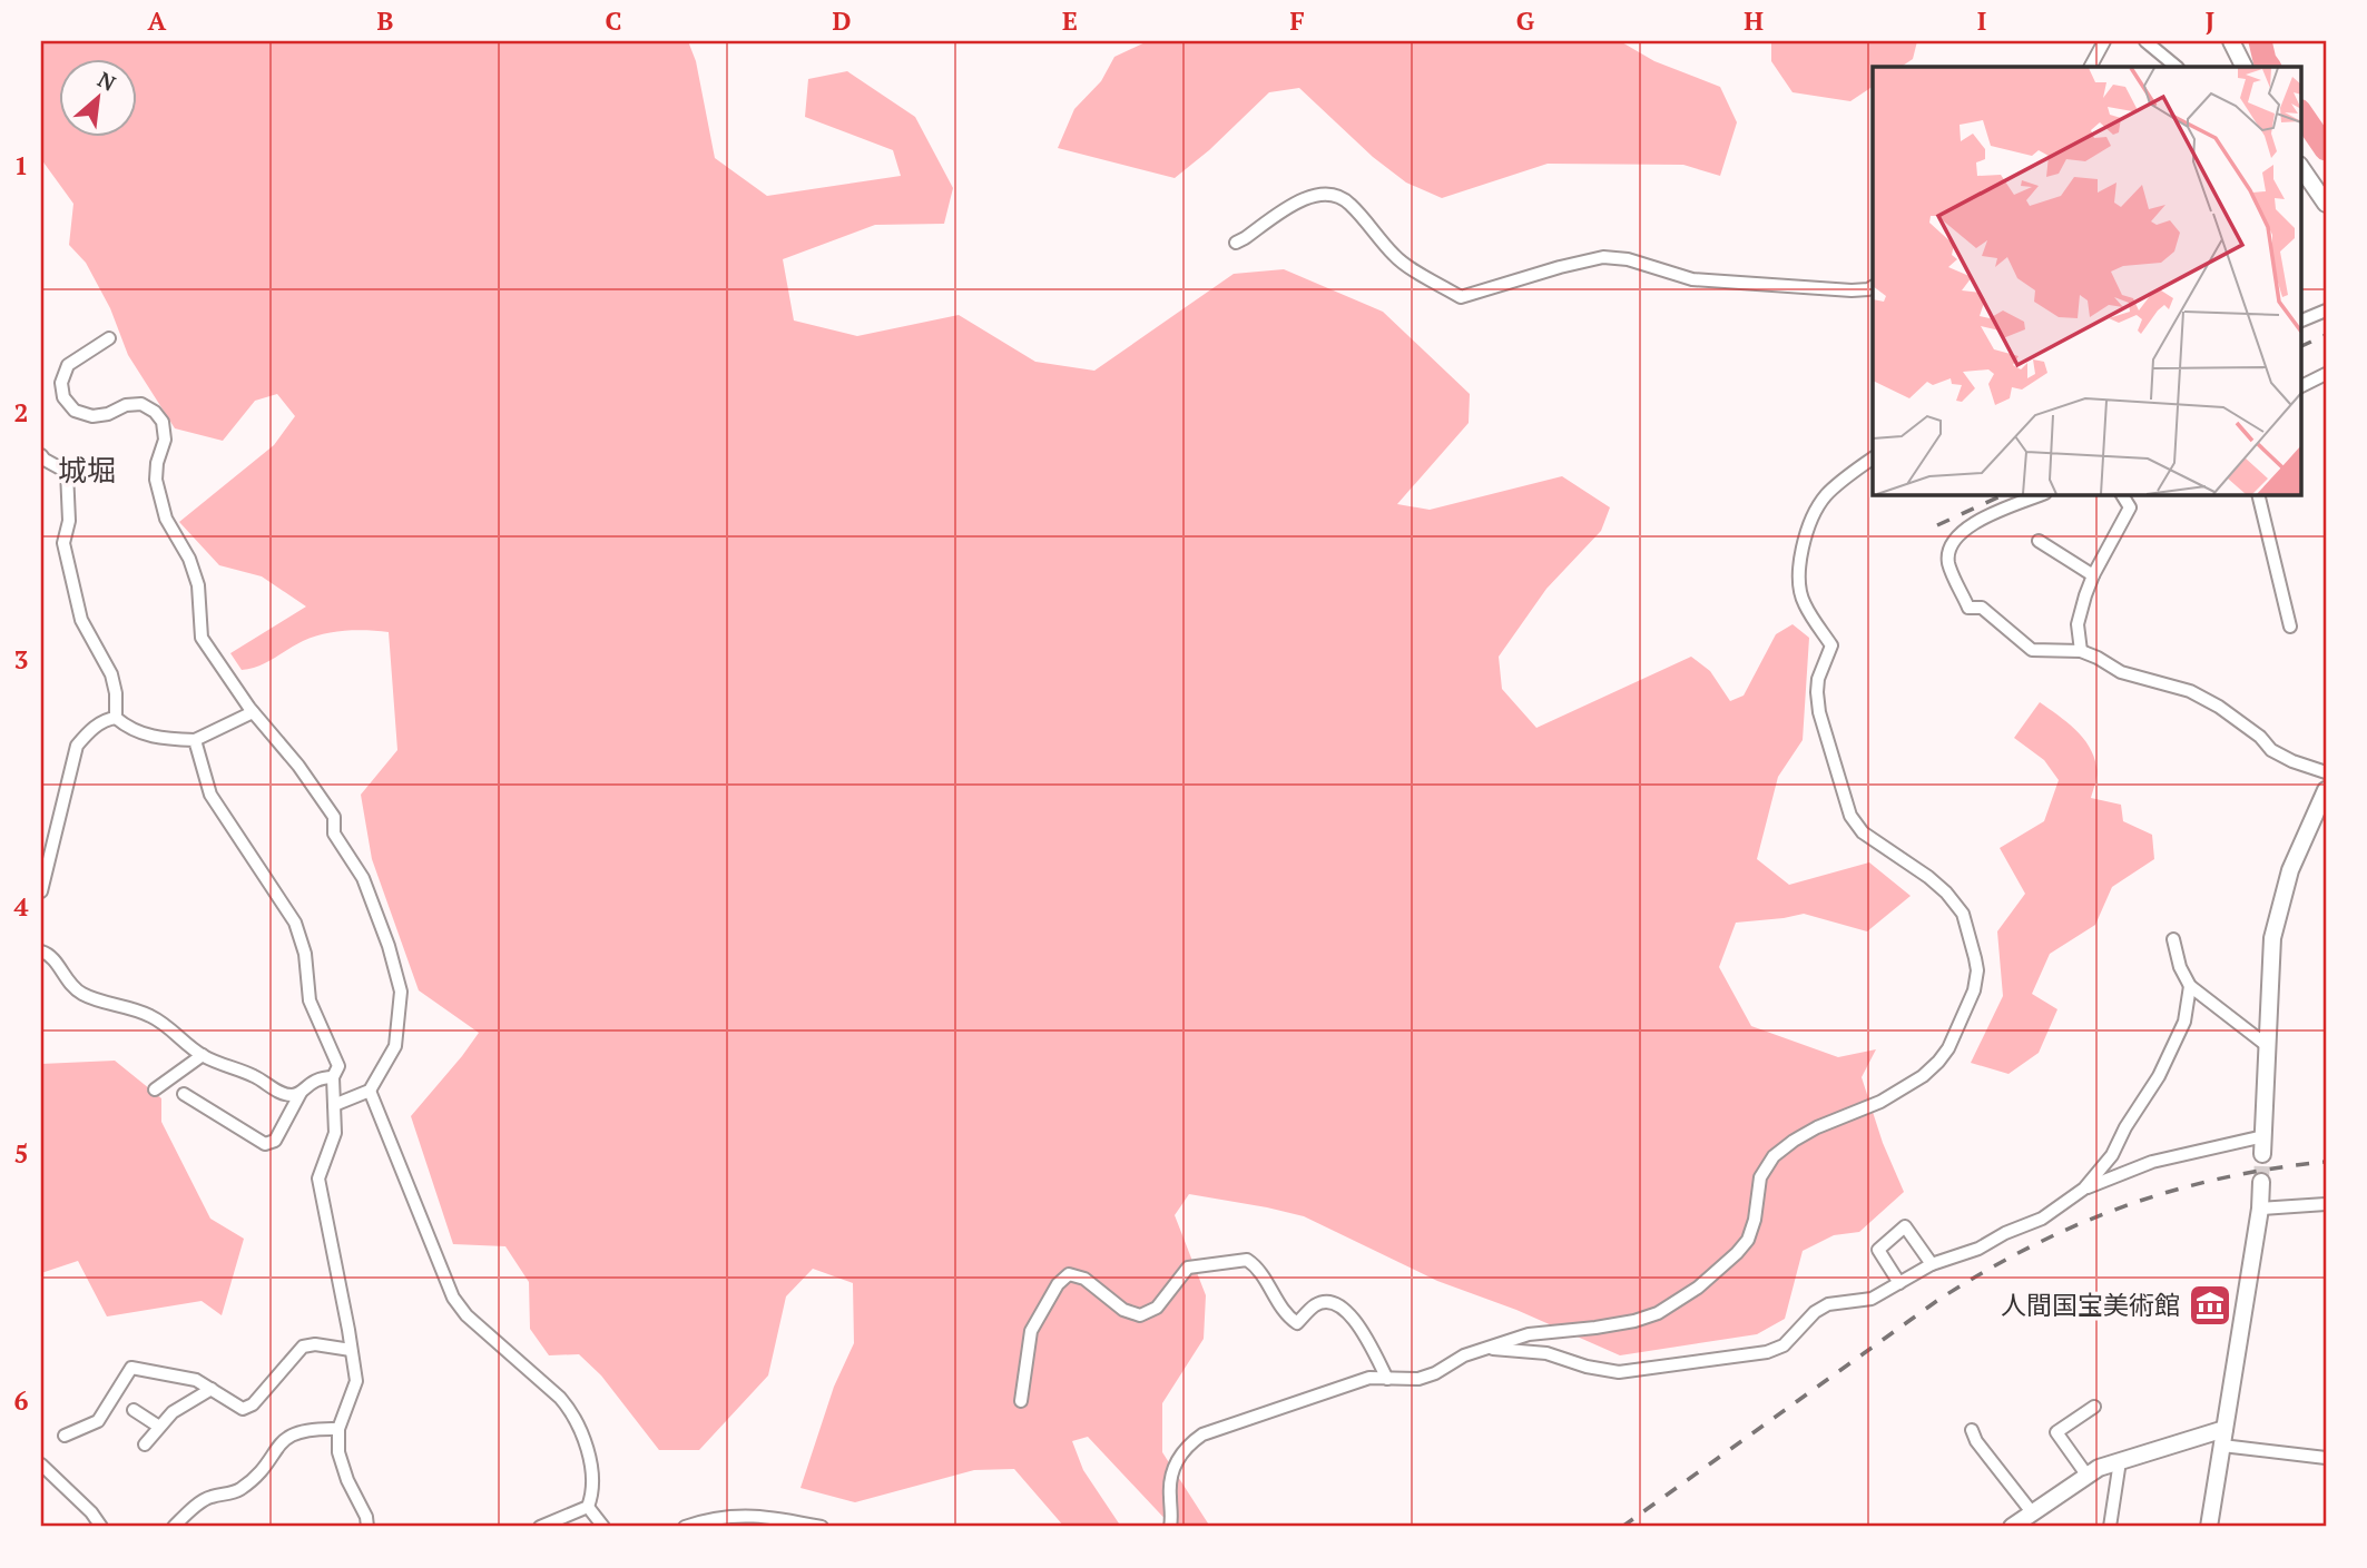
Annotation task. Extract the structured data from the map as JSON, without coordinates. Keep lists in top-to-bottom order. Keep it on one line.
{"districts":["城堀"],"places":{"museum":["人間国宝美術館"]},"north":"top right","grid":{"columns":["A","B","C","D","E","F","G","H","I","J"],"rows":["1","2","3","4","5","6"]}}
